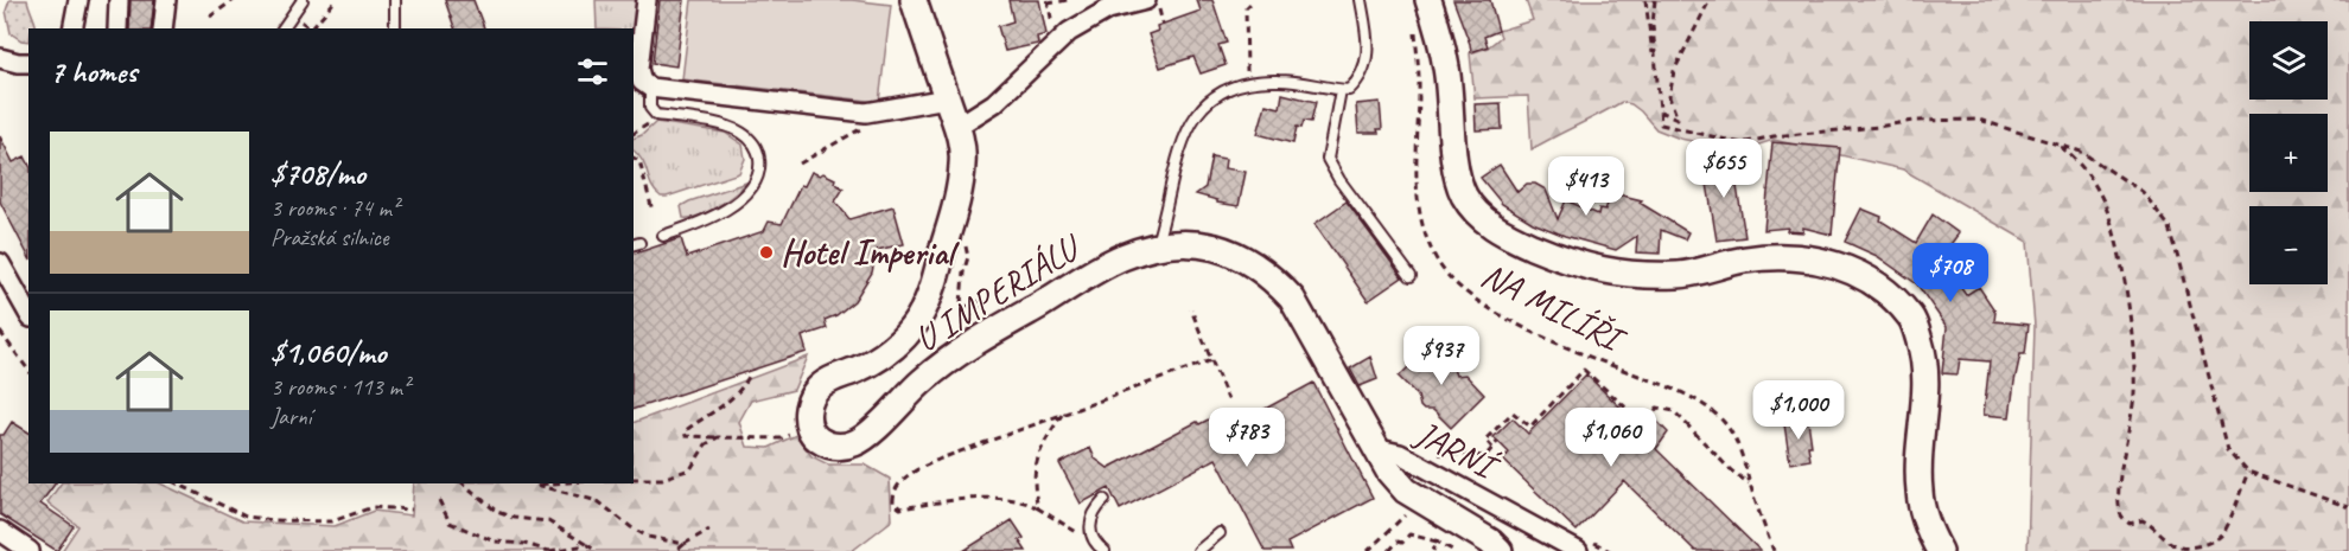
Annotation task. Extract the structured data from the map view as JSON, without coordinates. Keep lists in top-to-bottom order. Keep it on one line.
{"streets":{"street":["U IMPERIÁLU","JARNÍ"],"path":["NA MILÍŘI"]},"crossings":[["U IMPERIÁLU","JARNÍ"]],"places":["Hotel Imperial"],"page":{"map_buttons":["+","−"],"heading":"7 homes","list":[{"name":"$708/mo","note":"3 rooms · 74 m² · Pražská silnice"},{"name":"$1,060/mo","note":"3 rooms · 113 m² · Jarní"}],"price":["$655","$413","$708","$937","$1,000","$783","$1,060"]}}
